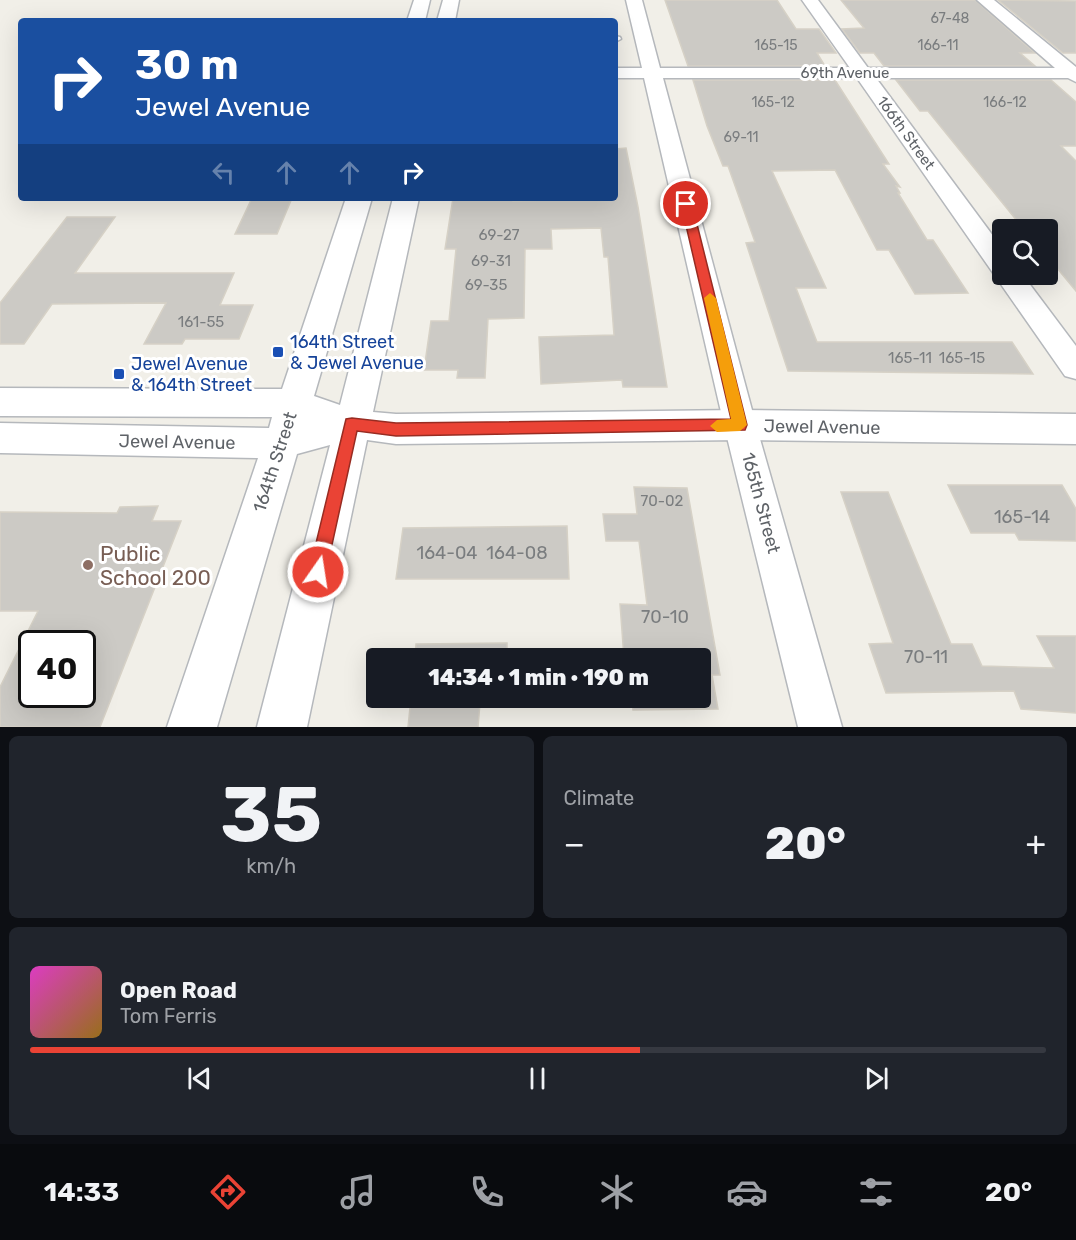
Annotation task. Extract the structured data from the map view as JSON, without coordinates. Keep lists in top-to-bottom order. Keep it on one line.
{"streets":{"street":["69th Avenue","166th Street","Jewel Avenue","164th Street","165th Street"]},"crossings":[["69th Avenue","166th Street"],["69th Avenue","165th Street"],["Jewel Avenue","164th Street"],["Jewel Avenue","165th Street"]],"places":{"transit":["164th Street & Jewel Avenue","Jewel Avenue & 164th Street"],"other":["Public School 200"]},"house_numbers":["67-48","165-15","166-11","165-12","166-12","69-11","69-27","69-31","69-35","161-55","165-11","165-15","70-02","165-14","164-04","164-08","70-10","70-11"],"page":{"turn":["30 m","Jewel Avenue"],"limit":"40","trip":"14:34 · 1 min · 190 m","tile":[["35","km/h"],"Climate"],"heat":["−","20°","+"],"song":["Open Road","Tom Ferris"],"tabs":["14:33","20°"]}}
